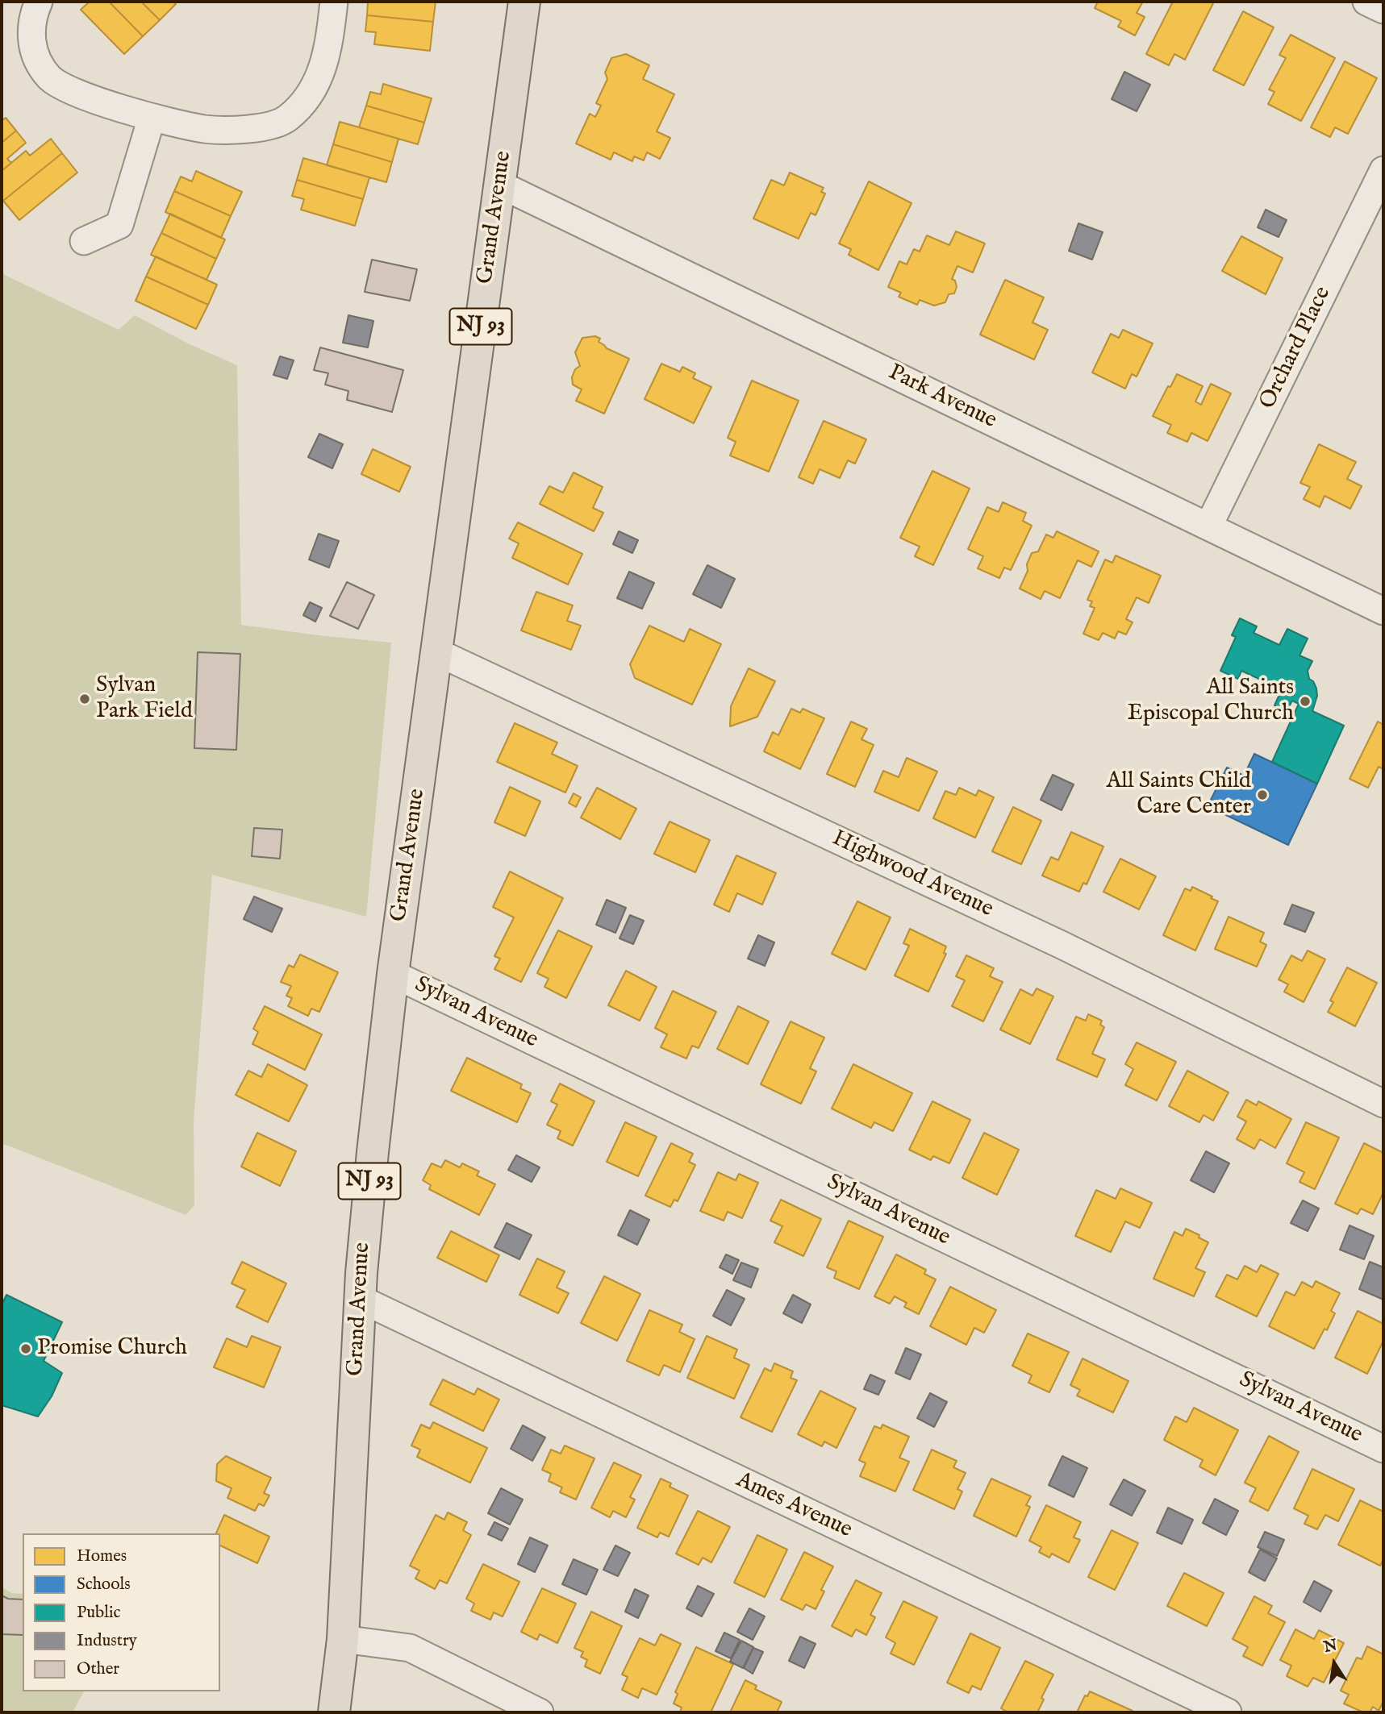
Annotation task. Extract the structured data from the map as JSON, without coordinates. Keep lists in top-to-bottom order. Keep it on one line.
{"streets":{"main road":["Grand Avenue","NJ 93"],"street":["Orchard Place","Park Avenue","Highwood Avenue","Sylvan Avenue","Ames Avenue"]},"crossings":[["Grand Avenue","Park Avenue"],["Grand Avenue","Highwood Avenue"],["Grand Avenue","Sylvan Avenue"],["Grand Avenue","Ames Avenue"],["Orchard Place","Park Avenue"]],"places":["Sylvan Park Field","All Saints Episcopal Church","All Saints Child Care Center","Promise Church"],"legend":["Homes","Schools","Public","Industry","Other"],"north":"top"}
